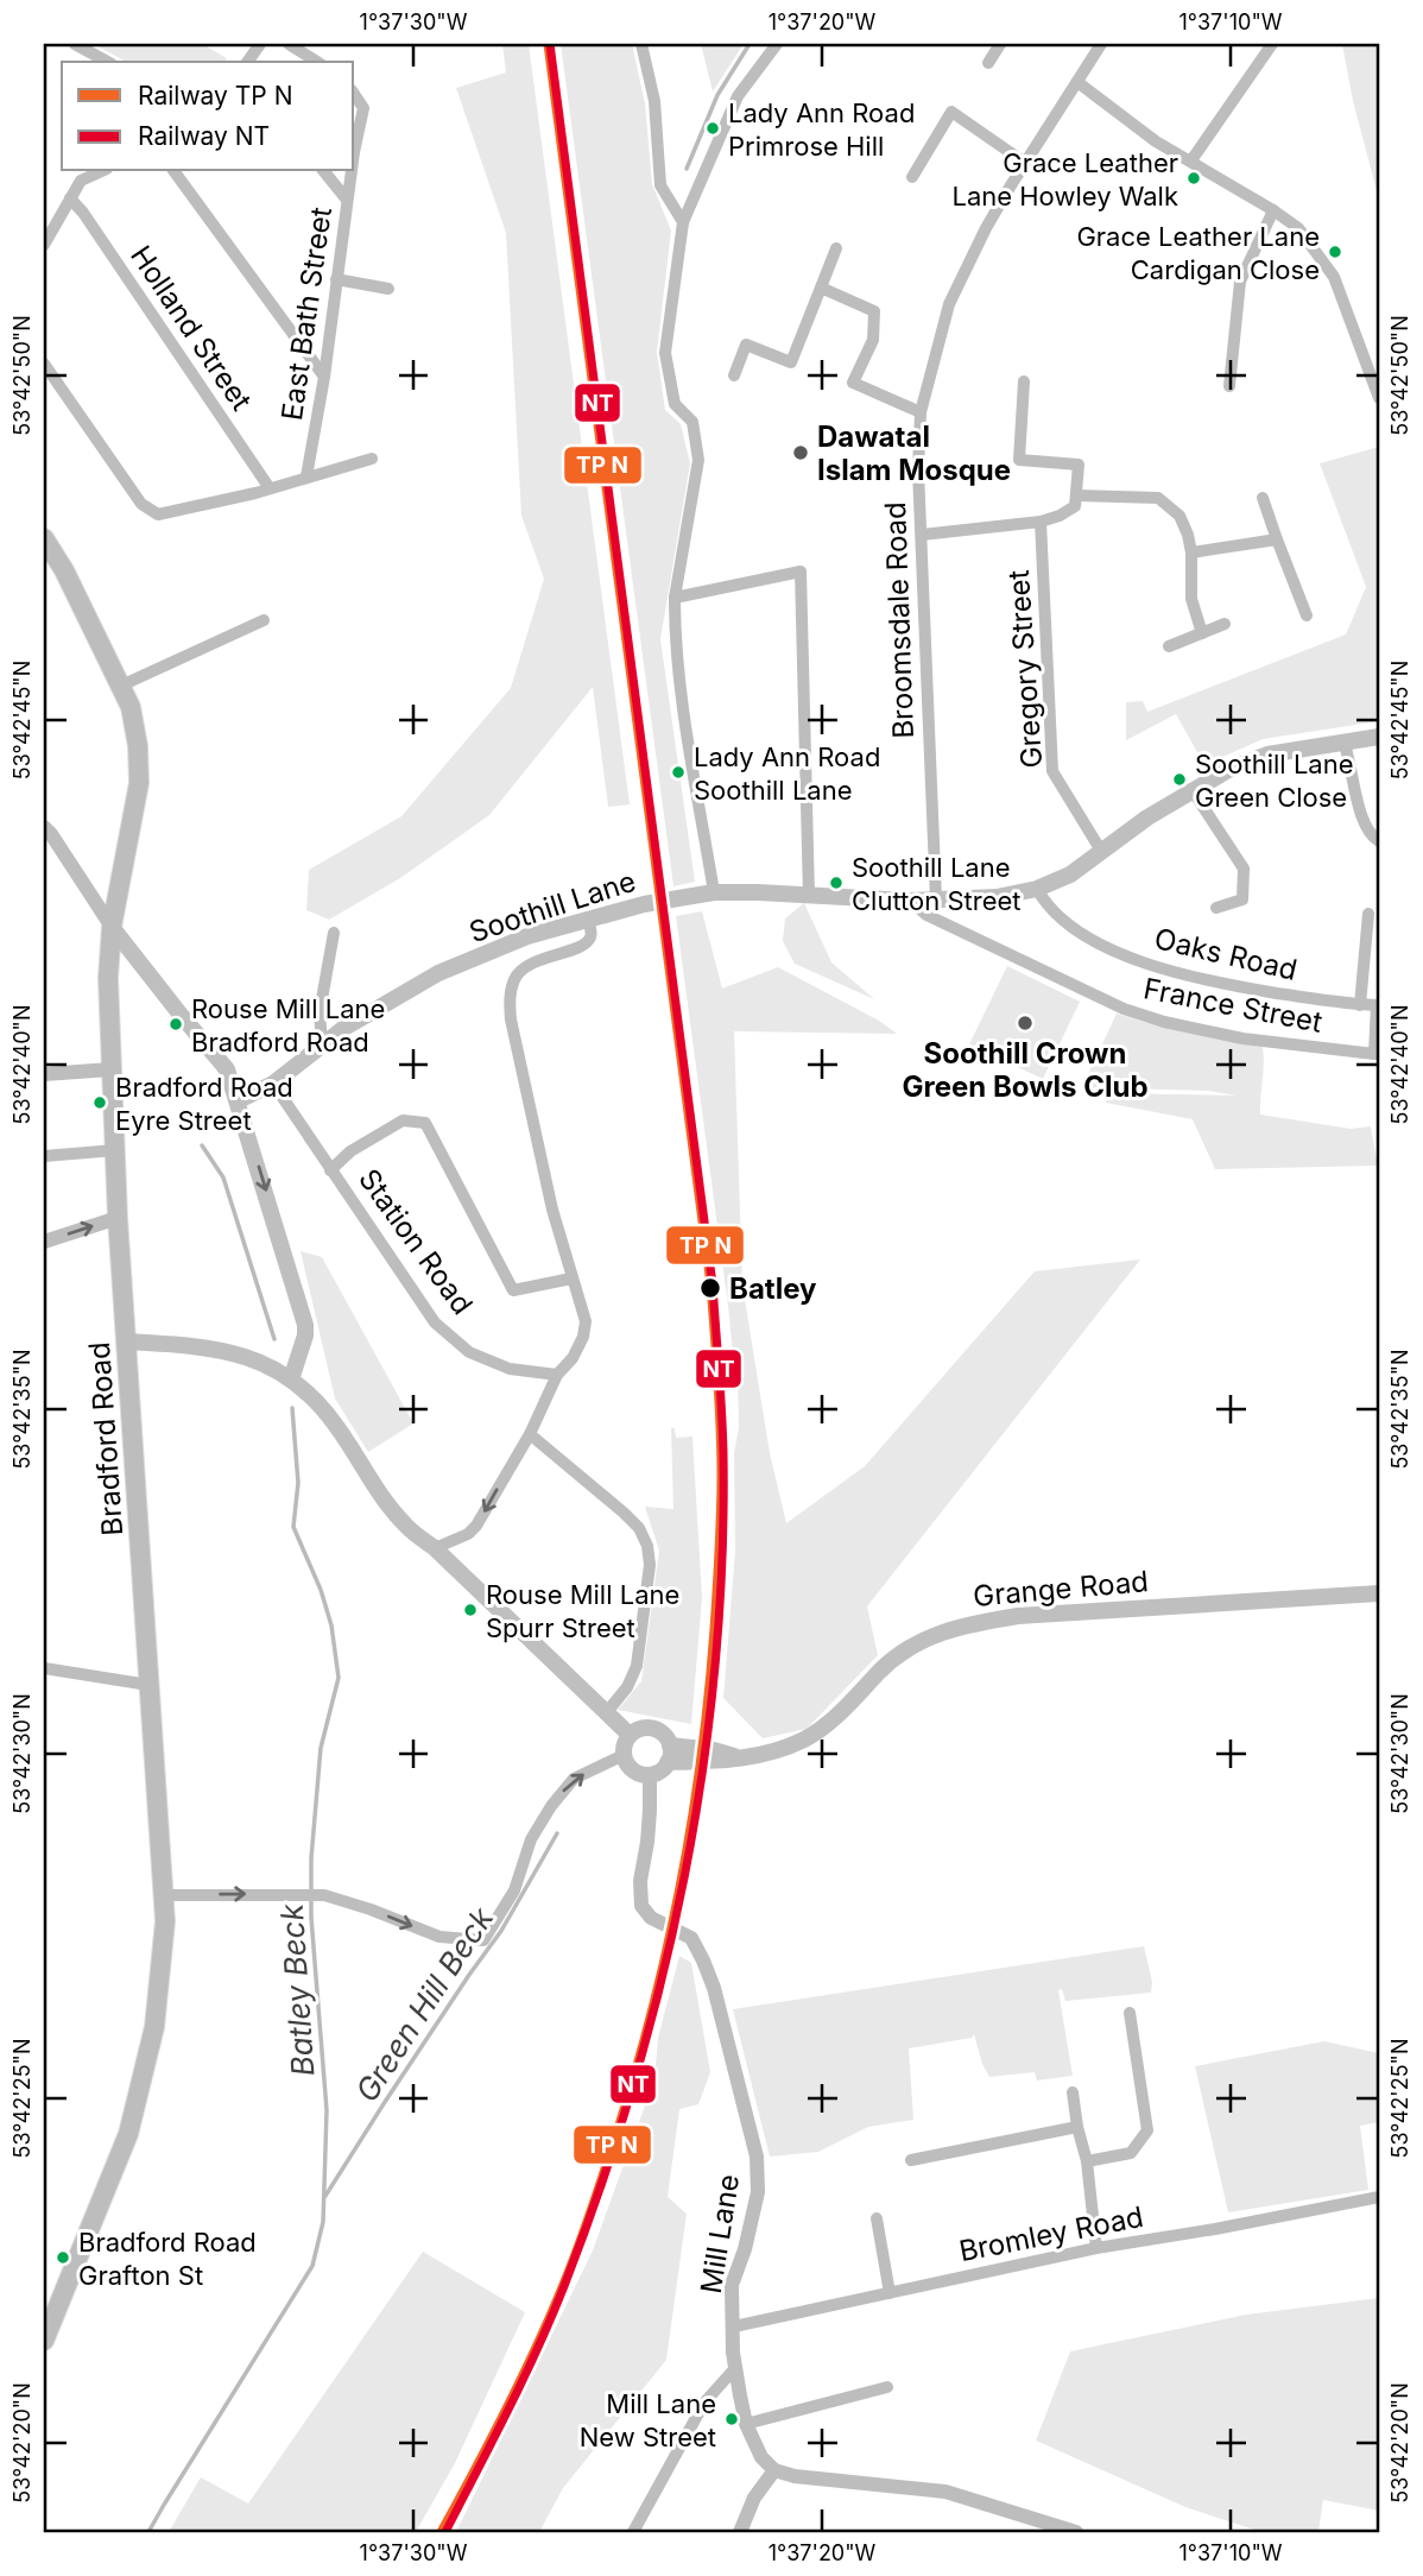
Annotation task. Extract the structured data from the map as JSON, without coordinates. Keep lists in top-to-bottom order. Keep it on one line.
{"streets":{"main road":["Soothill Lane","Bradford Road","Grange Road"],"street":["East Bath Street","Holland Street","Broomsdale Road","Gregory Street","Oaks Road","France Street","Station Road","Mill Lane","Bromley Road"]},"crossings":[["Broomsdale Road","Soothill Lane"],["Gregory Street","Soothill Lane"],["Soothill Lane","Oaks Road"],["Soothill Lane","France Street"],["Soothill Lane","Station Road"],["Oaks Road","France Street"],["Grange Road","Mill Lane"],["Mill Lane","Bromley Road"]],"water":["Batley Beck","Green Hill Beck"],"places":["Lady Ann Road Primrose Hill","Grace Leather Lane Howley Walk","Grace Leather Lane Cardigan Close","Dawatal Islam Mosque","Lady Ann Road Soothill Lane","Soothill Lane Green Close","Soothill Lane Clutton Street","Soothill Crown Green Bowls Club","Rouse Mill Lane Bradford Road","Bradford Road Eyre Street","Batley","Rouse Mill Lane Spurr Street","Bradford Road Grafton St","Mill Lane New Street"],"lines":["rail line NT"],"legend":["Railway TP N","Railway NT"],"coordinates":["1°37'30\"W","1°37'20\"W","1°37'10\"W","53°42'50\"N","53°42'45\"N","53°42'40\"N","53°42'35\"N","53°42'30\"N","53°42'25\"N","53°42'20\"N"]}
